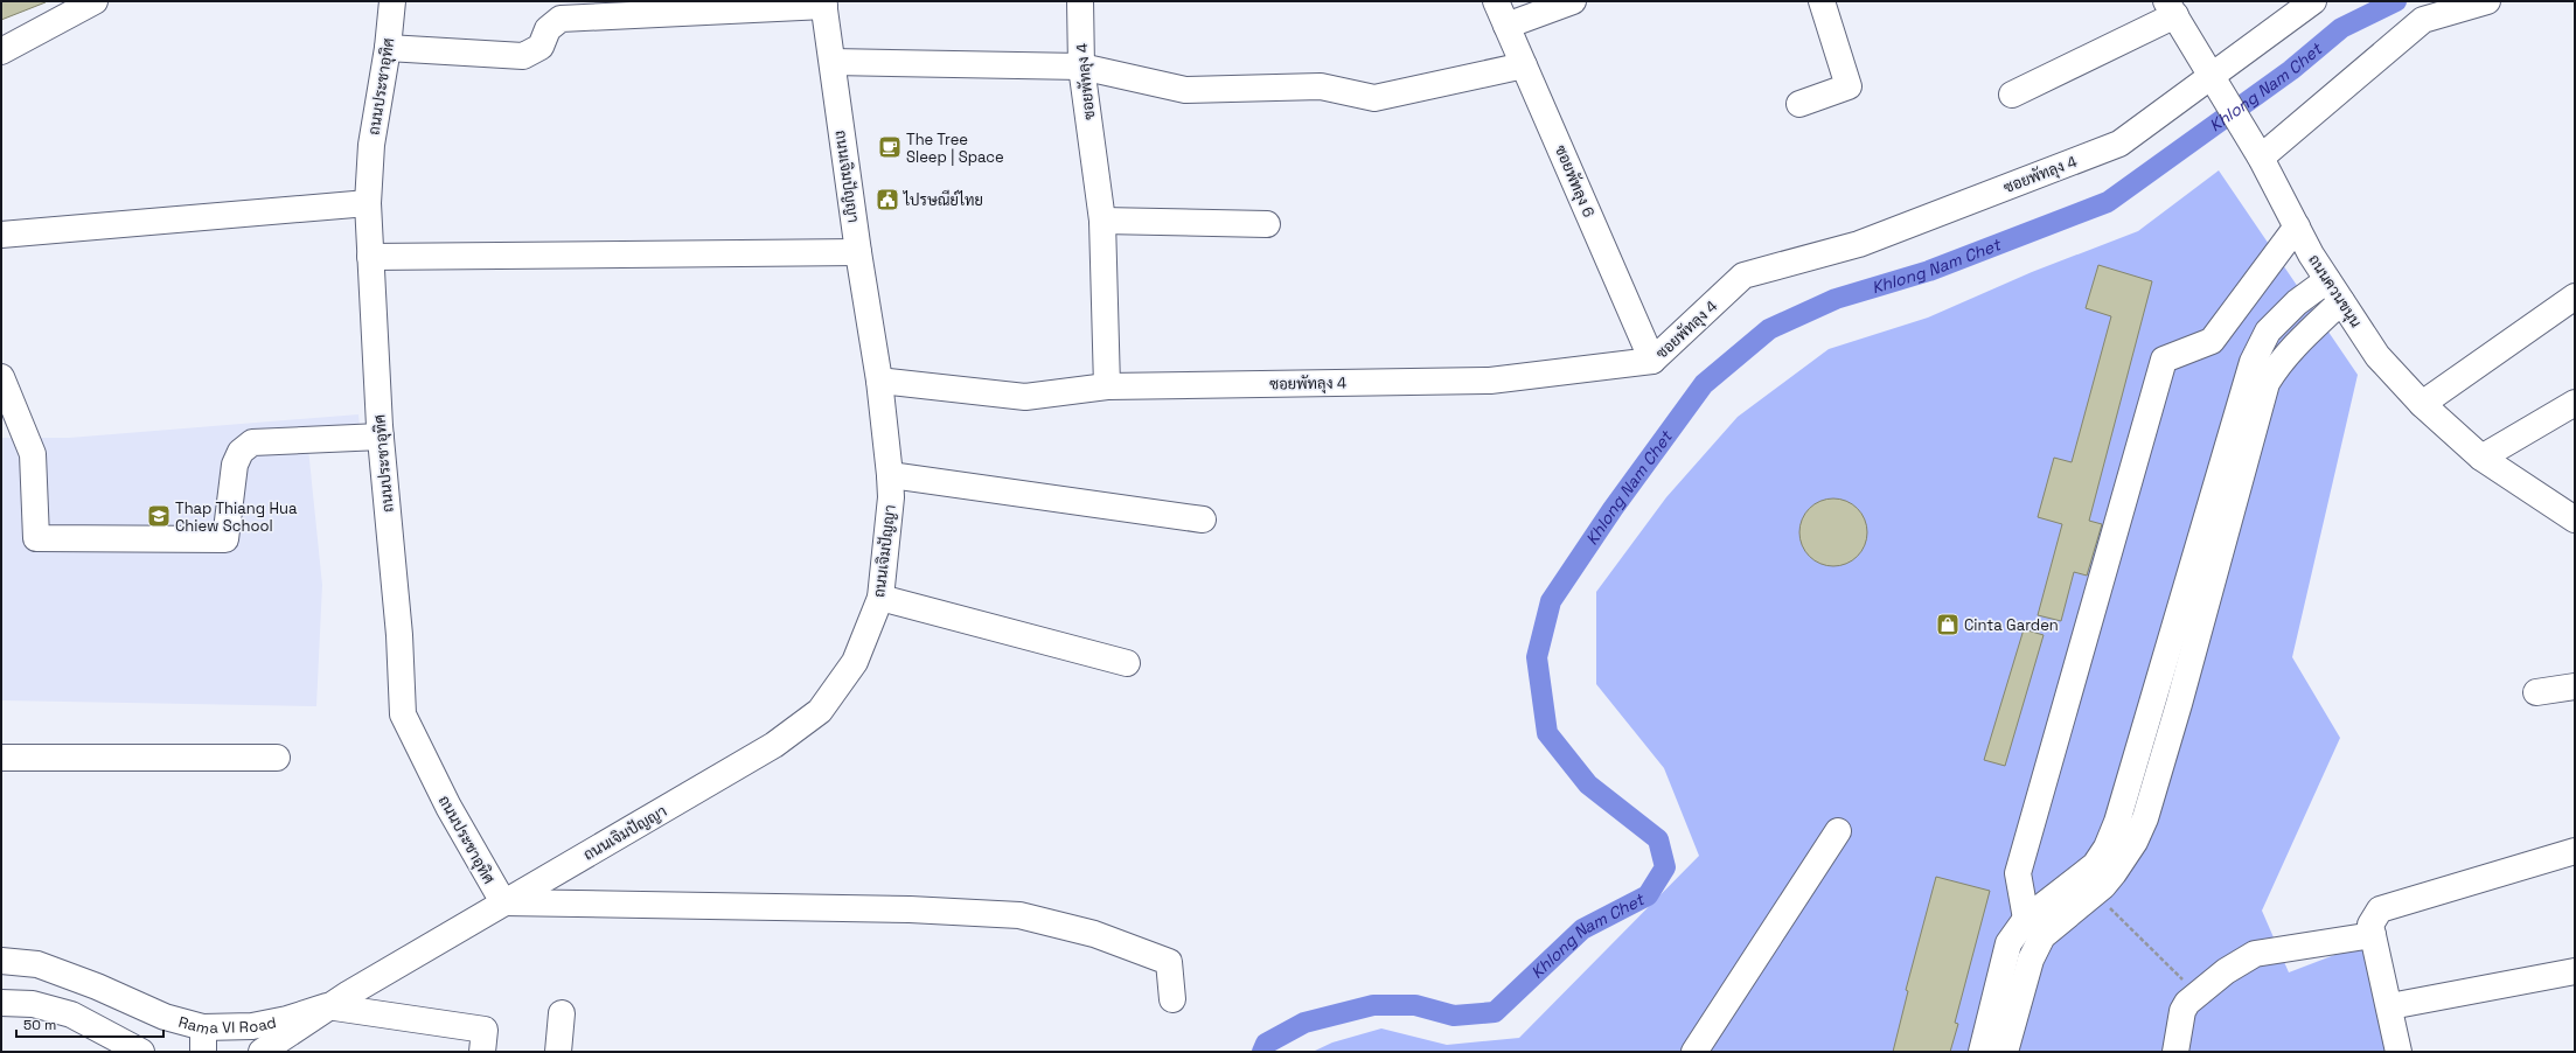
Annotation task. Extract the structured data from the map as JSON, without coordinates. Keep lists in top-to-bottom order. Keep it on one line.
{"streets":{"street":["ซอยพัทลุง 4","ถนนประชาอุทิศ","ถนนเจิมปัญญา","ซอยพัทลุง 6","ถนนควนขนุน","Rama VI Road"]},"crossings":[["ซอยพัทลุง 4","ถนนเจิมปัญญา"],["ซอยพัทลุง 4","ซอยพัทลุง 6"],["ซอยพัทลุง 4","ถนนควนขนุน"],["ถนนประชาอุทิศ","ถนนเจิมปัญญา"],["ถนนเจิมปัญญา","Rama VI Road"]],"water":["Khlong Nam Chet"],"places":{"cafe":["The Tree Sleep | Space"],"public building":["ไปรษณีย์ไทย"],"school or university":["Thap Thiang Hua Chiew School"],"shop":["Cinta Garden"]},"scale_bar":"50 m"}
